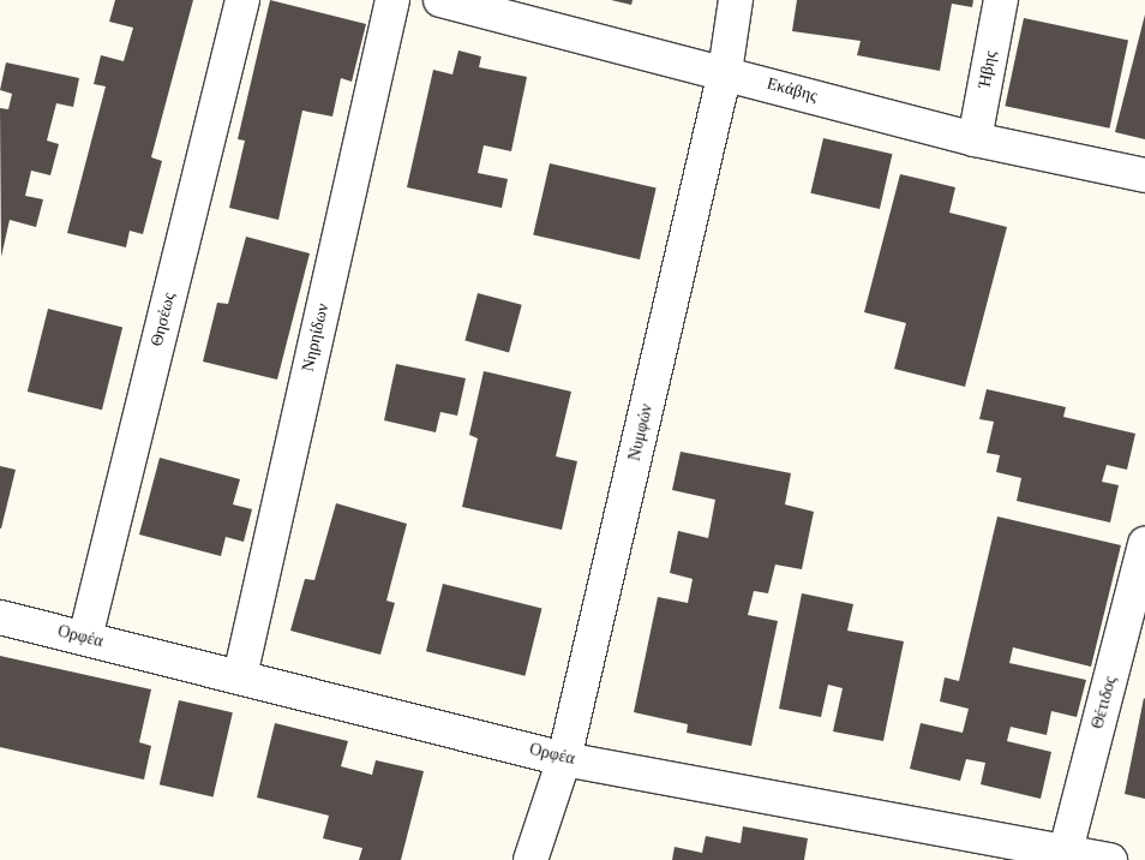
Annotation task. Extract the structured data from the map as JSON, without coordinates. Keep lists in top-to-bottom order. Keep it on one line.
{"streets":{"street":["Ήβης","Εκάβης","Θησέως","Νηρηίδων","Νυμφών","Ορφέα","Θέτιδος"]},"crossings":[["Ήβης","Εκάβης"],["Εκάβης","Νυμφών"],["Θησέως","Ορφέα"],["Νηρηίδων","Ορφέα"],["Νυμφών","Ορφέα"],["Ορφέα","Θέτιδος"]]}
